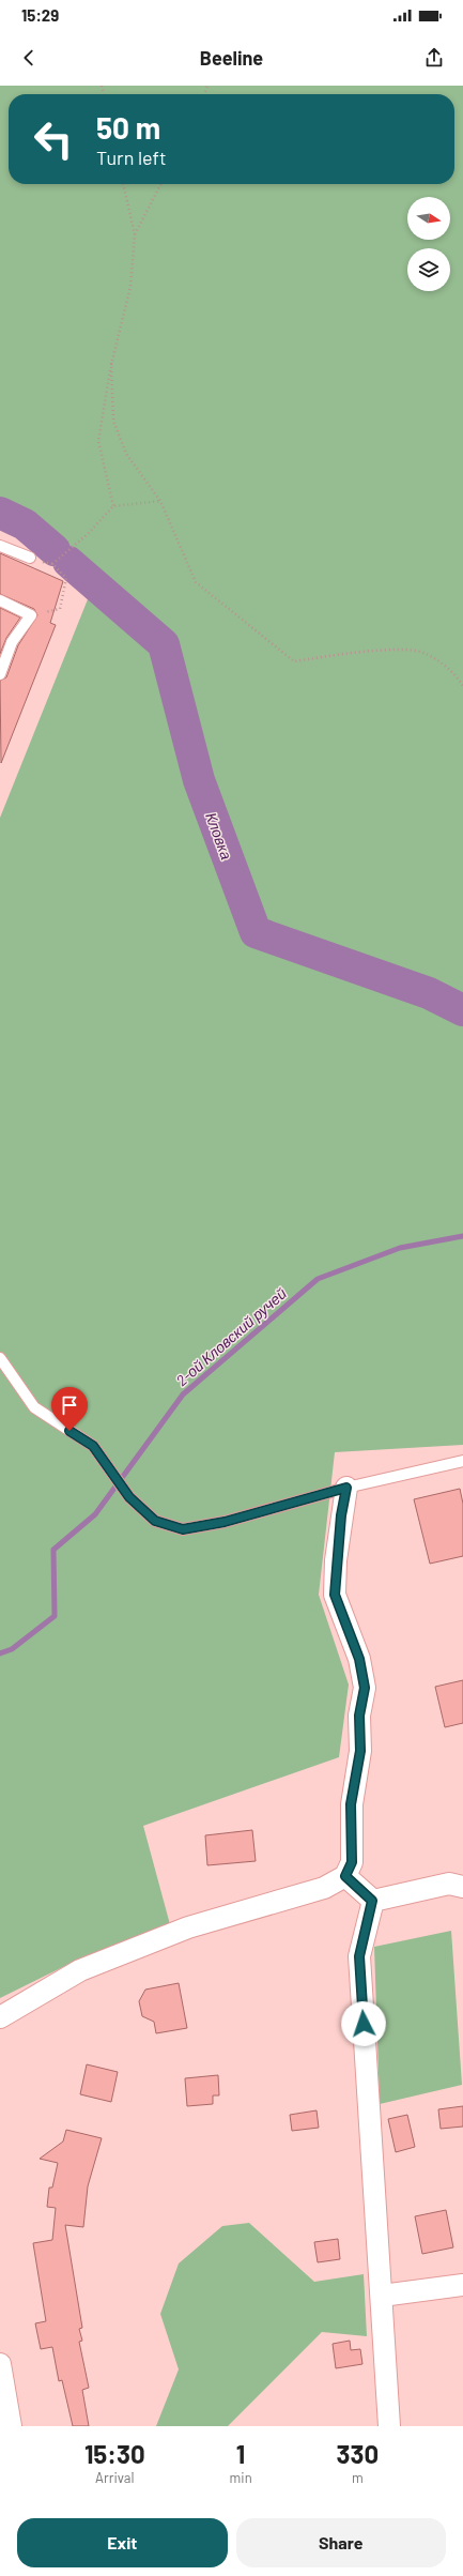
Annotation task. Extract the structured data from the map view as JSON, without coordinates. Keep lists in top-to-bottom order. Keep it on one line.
{"water":["Кловка","2-ой Кловский ручей"],"north":"right","page":{"status":"15:29","header":"Beeline","turn":["50 m","Turn left"],"eta":["15:30","Arrival","1","min","330","m"],"buttons":["Exit","Share"]}}
